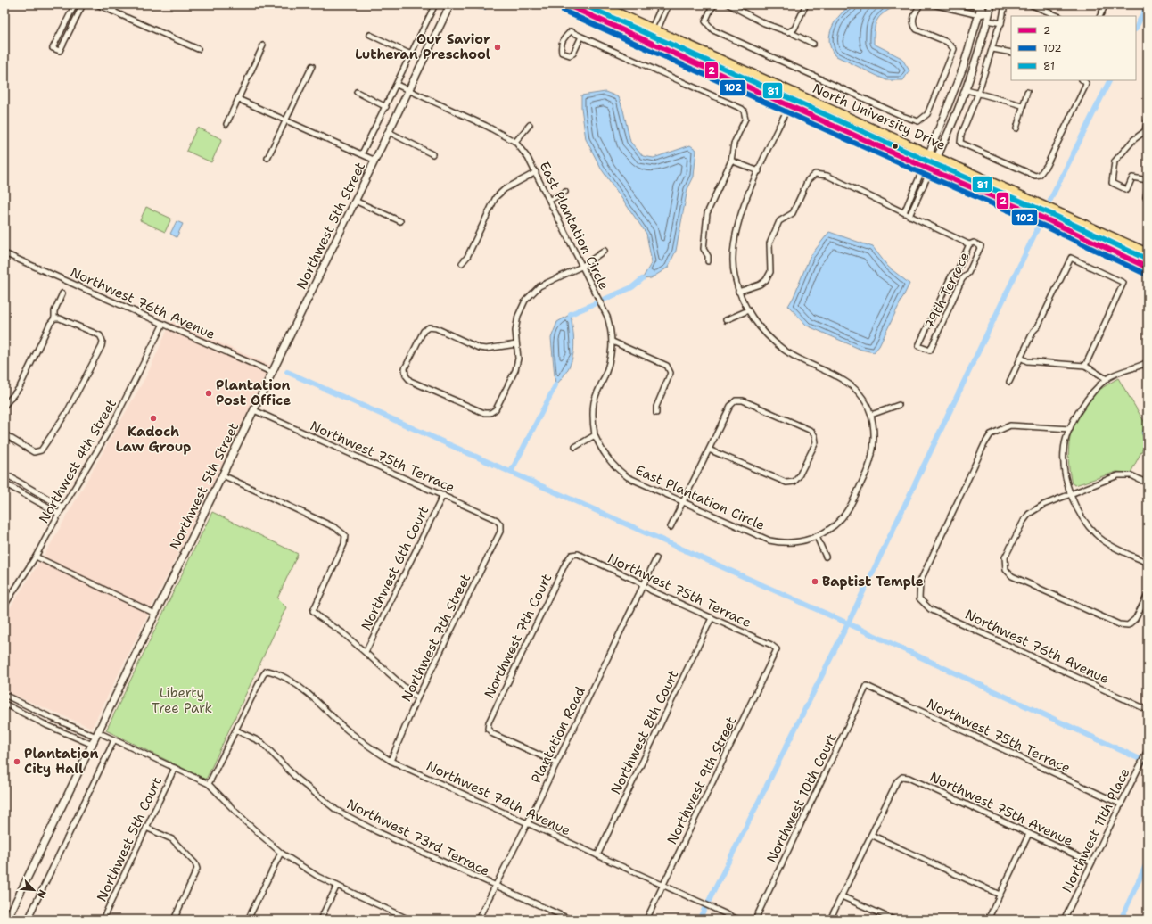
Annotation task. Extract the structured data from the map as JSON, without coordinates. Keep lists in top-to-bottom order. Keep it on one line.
{"streets":{"main road":["North University Drive"],"street":["Northwest 5th Street","East Plantation Circle","79th Terrace","Northwest 76th Avenue","Northwest 75th Terrace","Northwest 4th Street","Northwest 6th Court","Northwest 7th Court","Northwest 7th Street","Northwest 8th Court","Plantation Road","Northwest 9th Street","Northwest 74th Avenue","Northwest 10th Court","Northwest 75th Avenue","Northwest 11th Place","Northwest 73rd Terrace","Northwest 5th Court"]},"crossings":[["North University Drive","East Plantation Circle"],["Northwest 5th Street","East Plantation Circle"],["Northwest 5th Street","Northwest 76th Avenue"],["Northwest 5th Street","Northwest 75th Terrace"],["Northwest 76th Avenue","Northwest 4th Street"],["Northwest 75th Terrace","Northwest 6th Court"],["Northwest 75th Terrace","Northwest 7th Court"],["Northwest 75th Terrace","Northwest 7th Street"],["Northwest 75th Terrace","Northwest 8th Court"],["Northwest 75th Terrace","Plantation Road"],["Northwest 75th Terrace","Northwest 9th Street"],["Northwest 75th Terrace","Northwest 10th Court"],["Northwest 75th Terrace","Northwest 11th Place"],["Northwest 7th Court","Plantation Road"],["Northwest 7th Street","Northwest 74th Avenue"],["Northwest 8th Court","Northwest 74th Avenue"],["Plantation Road","Northwest 74th Avenue"],["Plantation Road","Northwest 73rd Terrace"],["Northwest 9th Street","Northwest 74th Avenue"],["Northwest 74th Avenue","Northwest 73rd Terrace"],["Northwest 75th Avenue","Northwest 11th Place"]],"parks":["Liberty Tree Park"],"places":["Our Savior Lutheran Preschool","Plantation Post Office","Kadoch Law Group","Baptist Temple","Plantation City Hall"],"lines":["transit line 2","transit line 81","transit line 102"],"legend":["2","102","81"],"north":"bottom right"}
